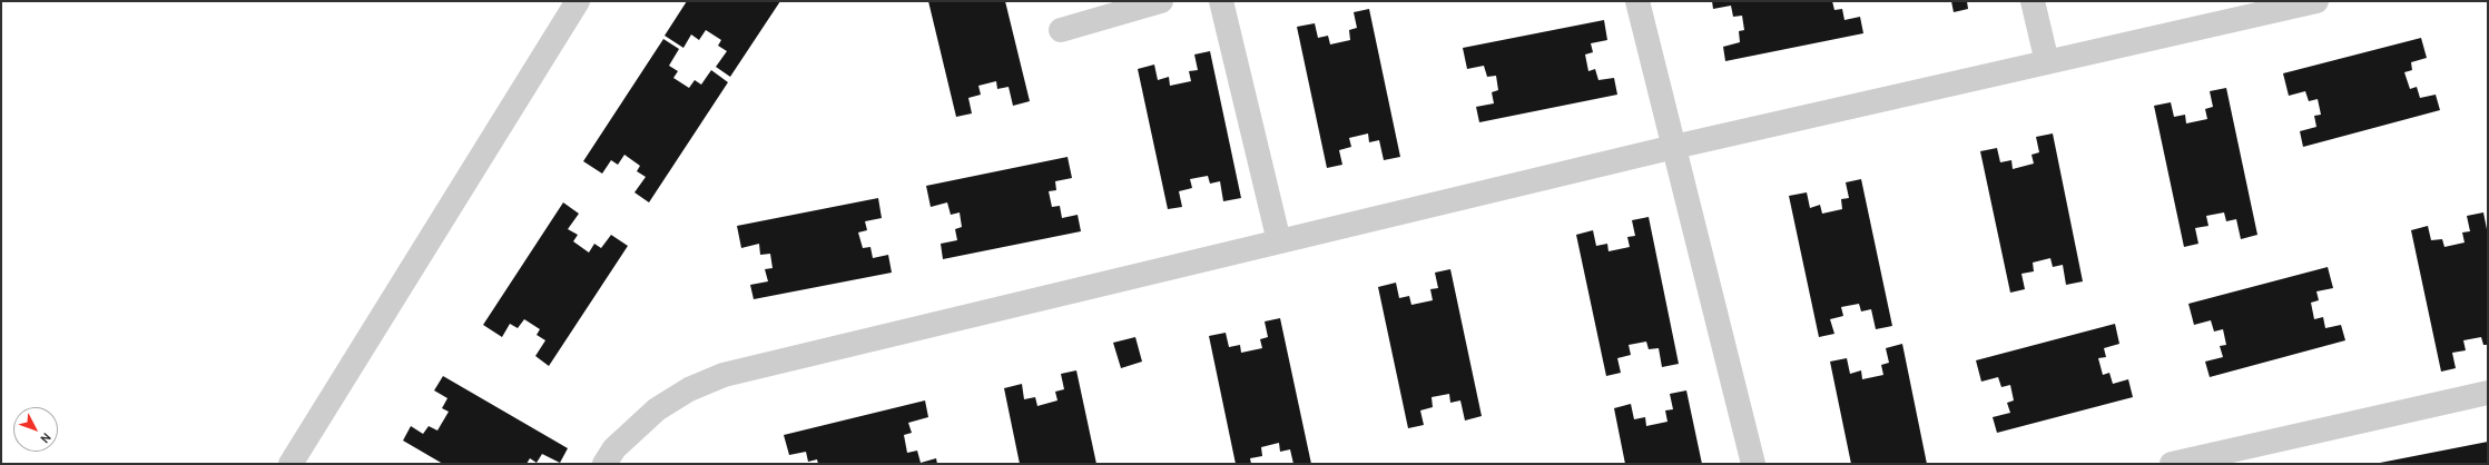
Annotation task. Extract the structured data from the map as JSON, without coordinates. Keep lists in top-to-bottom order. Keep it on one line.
{"north":"bottom right"}
